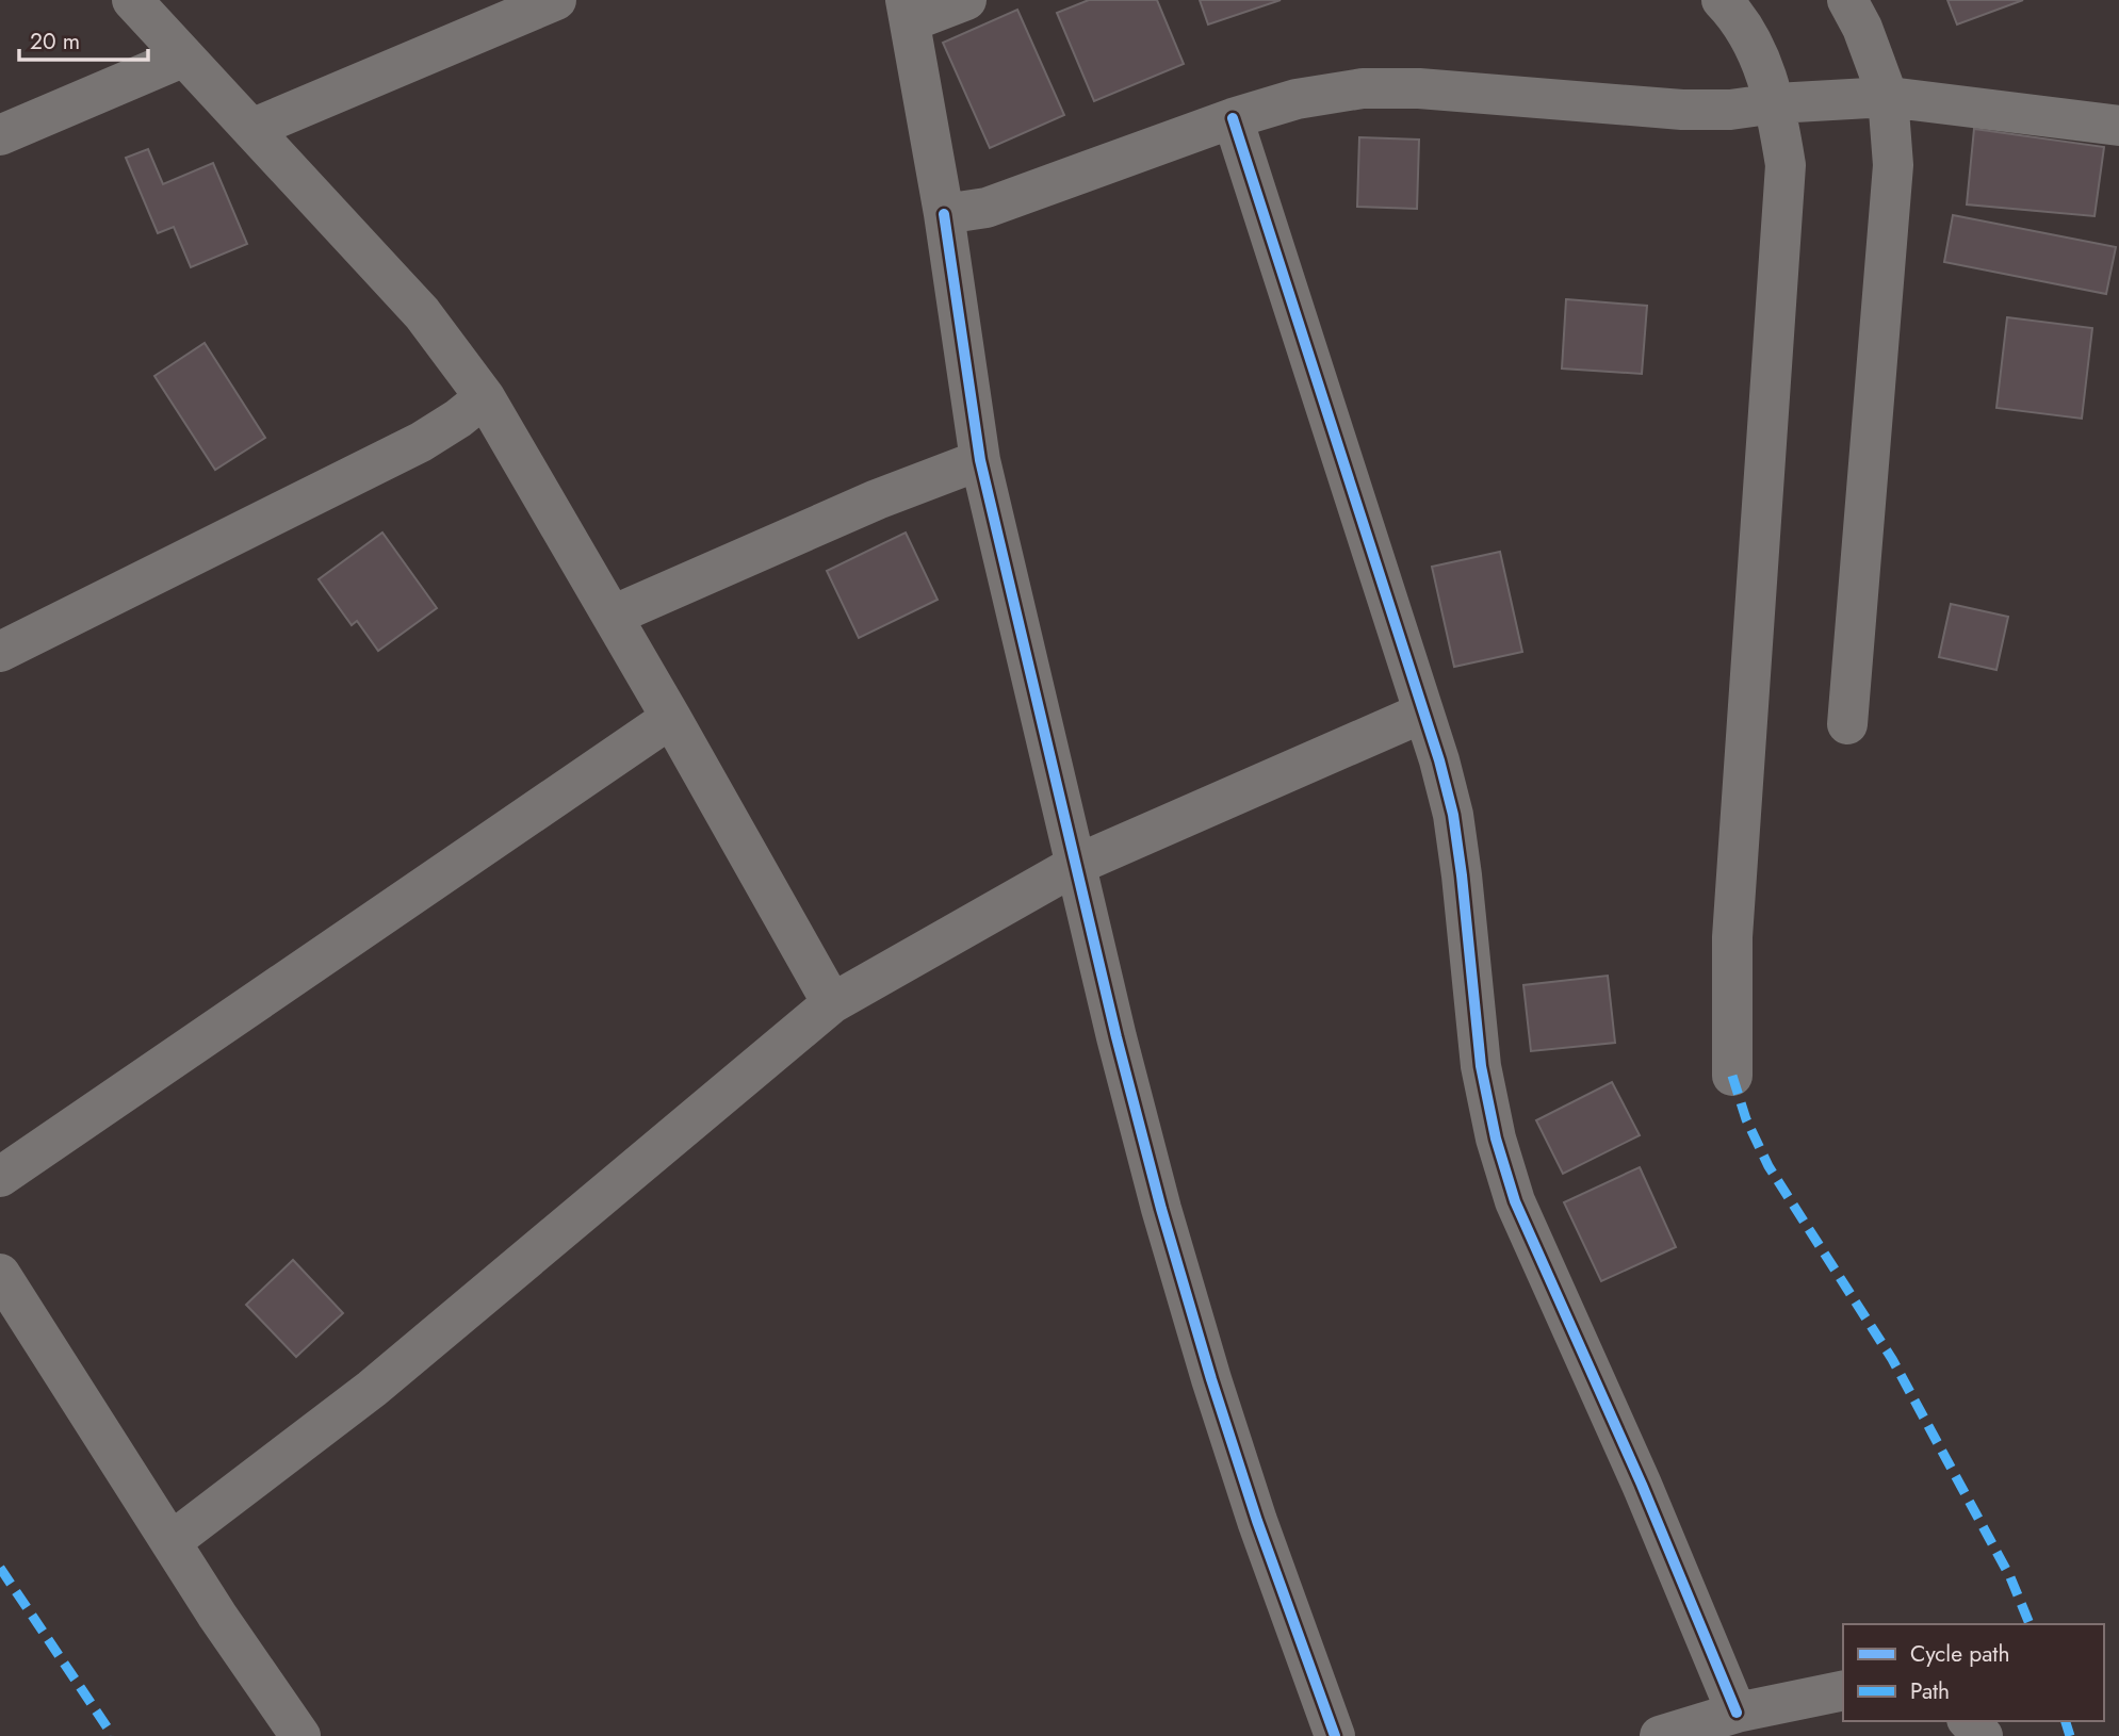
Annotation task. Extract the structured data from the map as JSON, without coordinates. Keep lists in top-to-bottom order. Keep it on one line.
{"legend":["Cycle path","Path"],"scale_bar":"20 m"}
